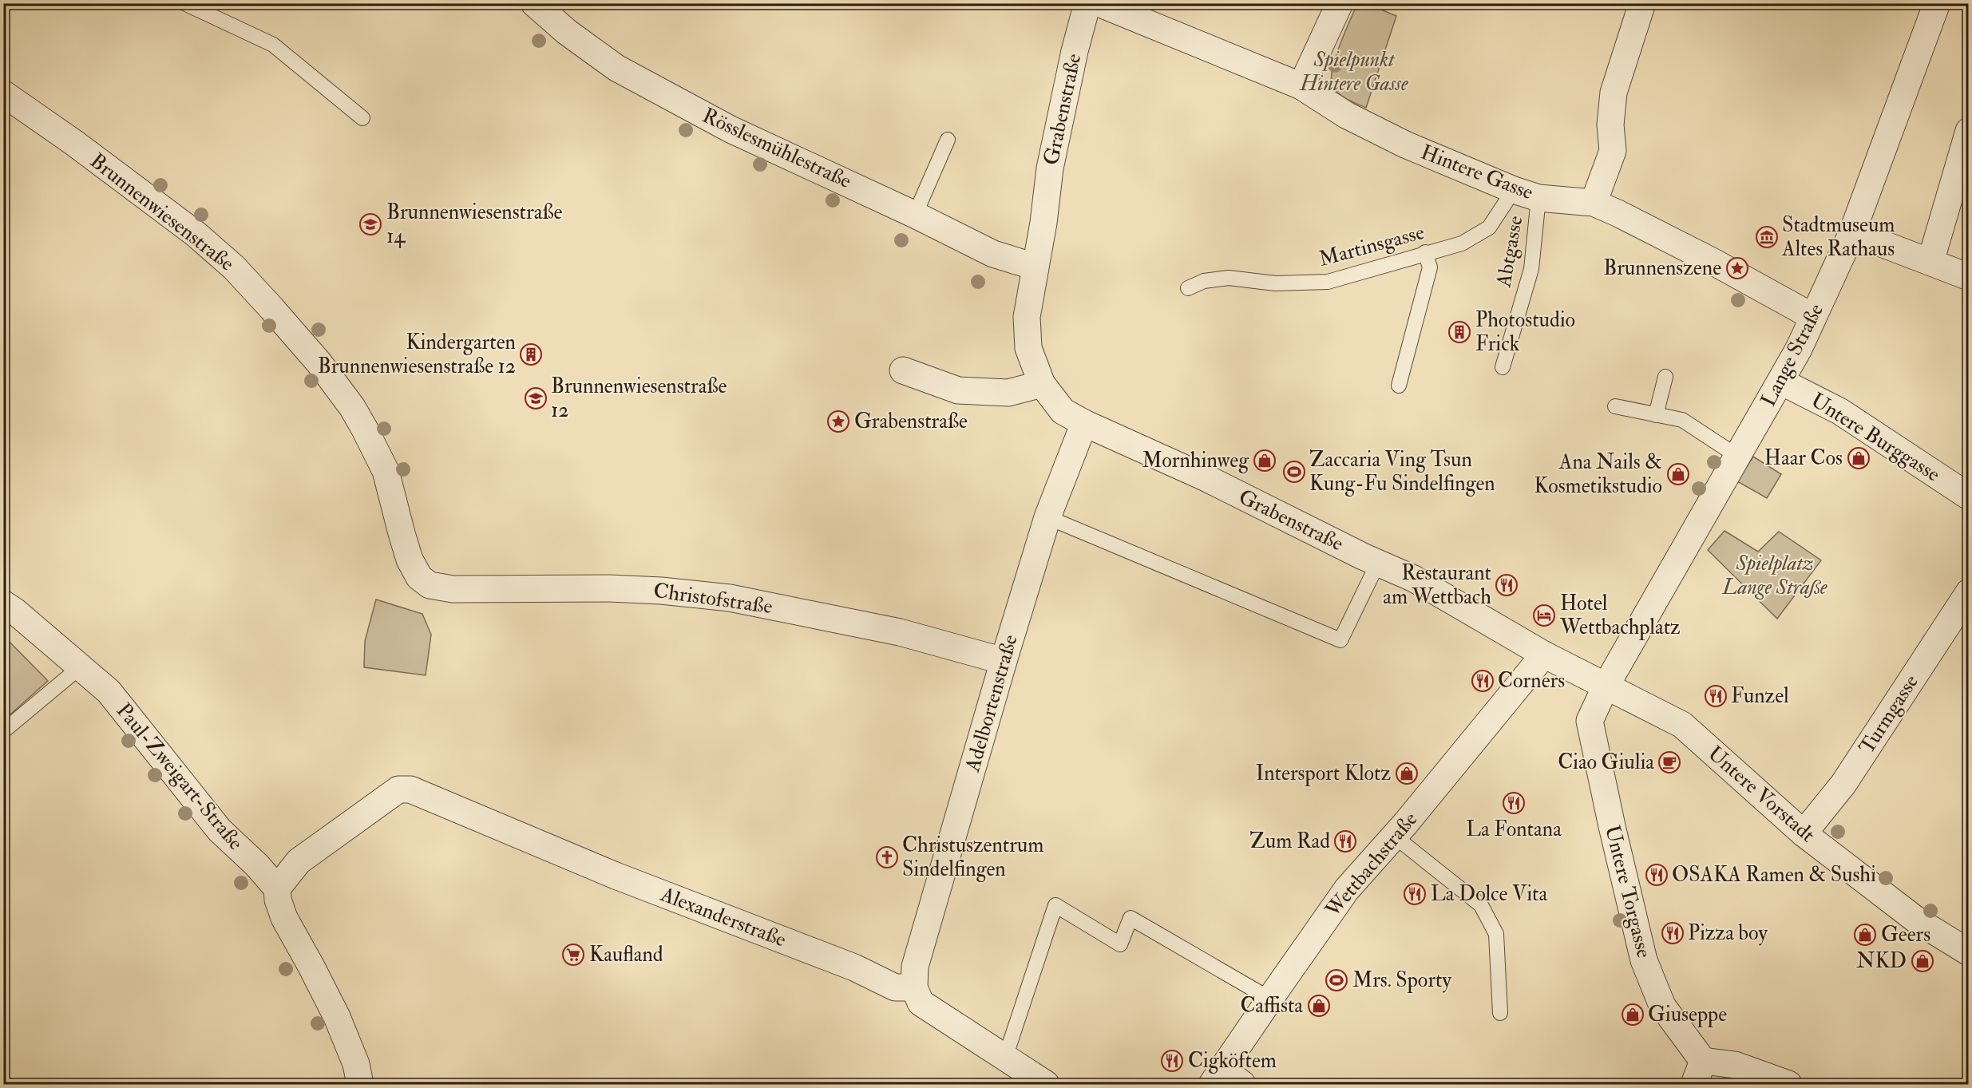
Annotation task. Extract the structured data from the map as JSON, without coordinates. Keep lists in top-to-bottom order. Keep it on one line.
{"streets":{"street":["Grabenstraße","Rösslesmühlestraße","Hintere Gasse","Brunnenwiesenstraße","Lange Straße","Untere Burggasse","Christofstraße","Adelbortenstraße","Turmgasse","Paul-Zweigart-Straße","Untere Vorstadt","Wettbachstraße","Untere Torgasse","Alexanderstraße"],"lane":["Martinsgasse","Abtgasse"]},"crossings":[["Grabenstraße","Rösslesmühlestraße"],["Grabenstraße","Adelbortenstraße"],["Grabenstraße","Untere Vorstadt"],["Grabenstraße","Wettbachstraße"],["Hintere Gasse","Martinsgasse"],["Hintere Gasse","Abtgasse"],["Hintere Gasse","Lange Straße"],["Brunnenwiesenstraße","Christofstraße"],["Lange Straße","Untere Burggasse"],["Lange Straße","Untere Vorstadt"],["Lange Straße","Untere Torgasse"],["Christofstraße","Adelbortenstraße"],["Adelbortenstraße","Alexanderstraße"],["Turmgasse","Untere Vorstadt"],["Paul-Zweigart-Straße","Alexanderstraße"],["Untere Vorstadt","Wettbachstraße"],["Untere Vorstadt","Untere Torgasse"]],"parks":["Spielpunkt Hintere Gasse","Spielplatz Lange Straße"],"places":{"school or university":["Brunnenwiesenstraße 14","Brunnenwiesenstraße 12"],"museum":["Stadtmuseum Altes Rathaus"],"place":["Brunnenszene","Grabenstraße"],"building":["Photostudio Frick","Kindergarten Brunnenwiesenstraße 12"],"shop":["Haar Cos","Mornhinweg","Ana Nails & Kosmetikstudio","Intersport Klotz","Geers","NKD","Caffista","Giuseppe"],"sports":["Zaccaria Ving Tsun Kung-Fu Sindelfingen","Mrs. Sporty"],"restaurant":["Restaurant am Wettbach","Corners","Funzel","La Fontana","Zum Rad","OSAKA Ramen & Sushi","La Dolce Vita","Pizza boy","Cigköftem"],"hotel":["Hotel Wettbachplatz"],"cafe":["Ciao Giulia"],"church":["Christuszentrum Sindelfingen"],"supermarket":["Kaufland"]}}
